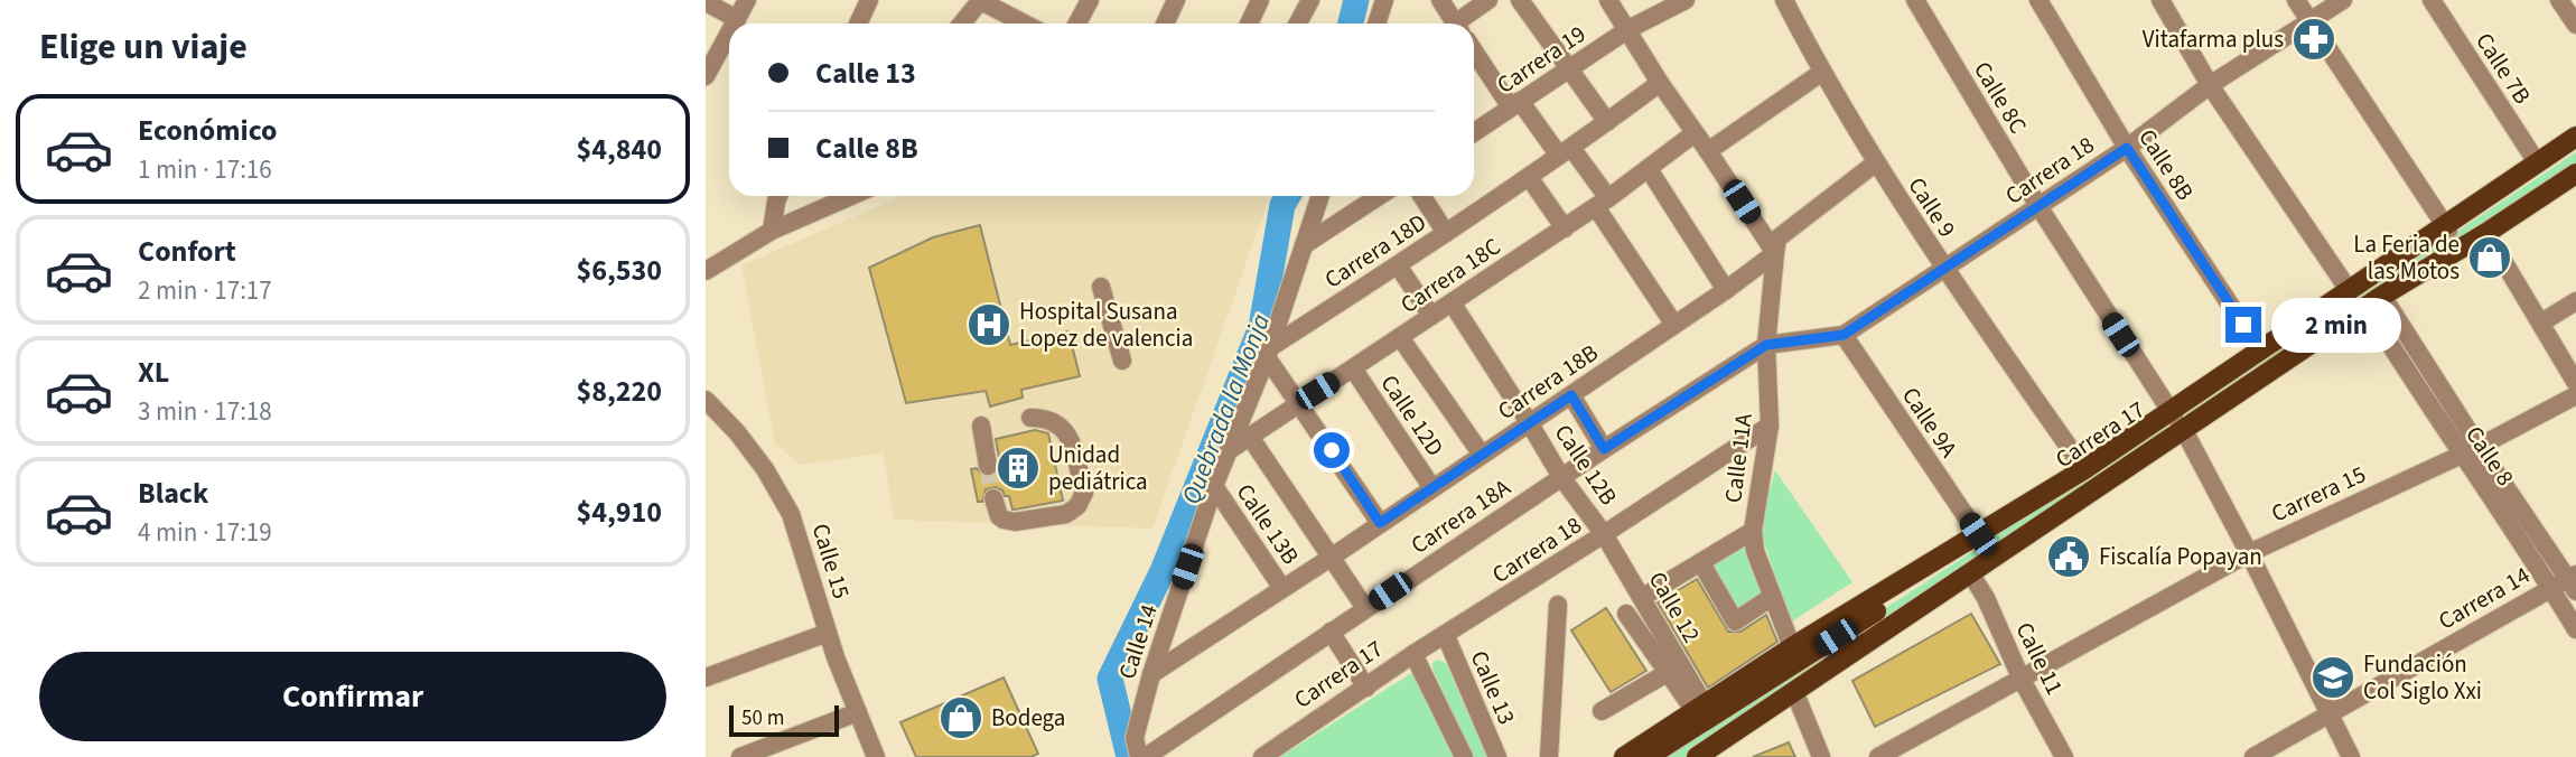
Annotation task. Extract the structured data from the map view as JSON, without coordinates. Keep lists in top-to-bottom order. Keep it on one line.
{"streets":{"main road":["Carrera 17"],"street":["Carrera 19","Calle 7B","Calle 8C","Calle 8B","Carrera 18","Calle 9","Carrera 18D","Carrera 18C","Carrera 18B","Calle 12D","Calle 9A","Calle 8","Calle 11A","Calle 12B","Carrera 15","Carrera 18A","Calle 13B","Calle 15","Carrera 14","Calle 12","Calle 14","Calle 11","Calle 13"]},"crossings":[["Calle 8C","Carrera 18"],["Calle 8C","Carrera 17"],["Calle 8B","Carrera 18"],["Carrera 18","Calle 9"],["Carrera 18","Calle 9A"],["Carrera 18","Carrera 17"],["Carrera 18","Calle 11A"],["Carrera 18","Calle 12B"],["Carrera 18","Carrera 18A"],["Carrera 18","Calle 12"],["Carrera 18","Calle 13"],["Calle 9","Carrera 18B"],["Carrera 18D","Calle 14"],["Carrera 18C","Calle 12D"],["Carrera 18C","Calle 12B"],["Carrera 18C","Calle 14"],["Carrera 18B","Calle 12D"],["Carrera 18B","Calle 11A"],["Carrera 18B","Calle 12B"],["Carrera 18B","Calle 13B"],["Carrera 18B","Calle 14"],["Carrera 17","Calle 8"],["Carrera 17","Calle 11"],["Carrera 17","Calle 13"],["Calle 8","Carrera 15"],["Calle 8","Carrera 14"],["Calle 11A","Carrera 18A"],["Calle 11A","Calle 12"],["Calle 12B","Carrera 18A"],["Calle 12B","Calle 12"],["Carrera 15","Calle 11"],["Calle 13B","Calle 14"]],"water":["Quebrada la Monja"],"places":{"pharmacy":["Vitafarma plus"],"shop":["La Feria de las Motos","Bodega"],"hospital":["Hospital Susana Lopez de valencia"],"building":["Unidad pediátrica"],"public building":["Fiscalía Popayan"],"school or university":["Fundación Col Siglo Xxi"]},"scale_bar":"50 m","page":{"heading":"Elige un viaje","banner":["Calle 13","Calle 8B"],"list":[{"name":"Económico","note":"1 min · 17:16","value":"$4,840"},{"name":"Confort","note":"2 min · 17:17","value":"$6,530"},{"name":"XL","note":"3 min · 17:18","value":"$8,220"},{"name":"Black","note":"4 min · 17:19","value":"$4,910"}],"bubble":"2 min","buttons":"Confirmar","scale":"50 m"}}
